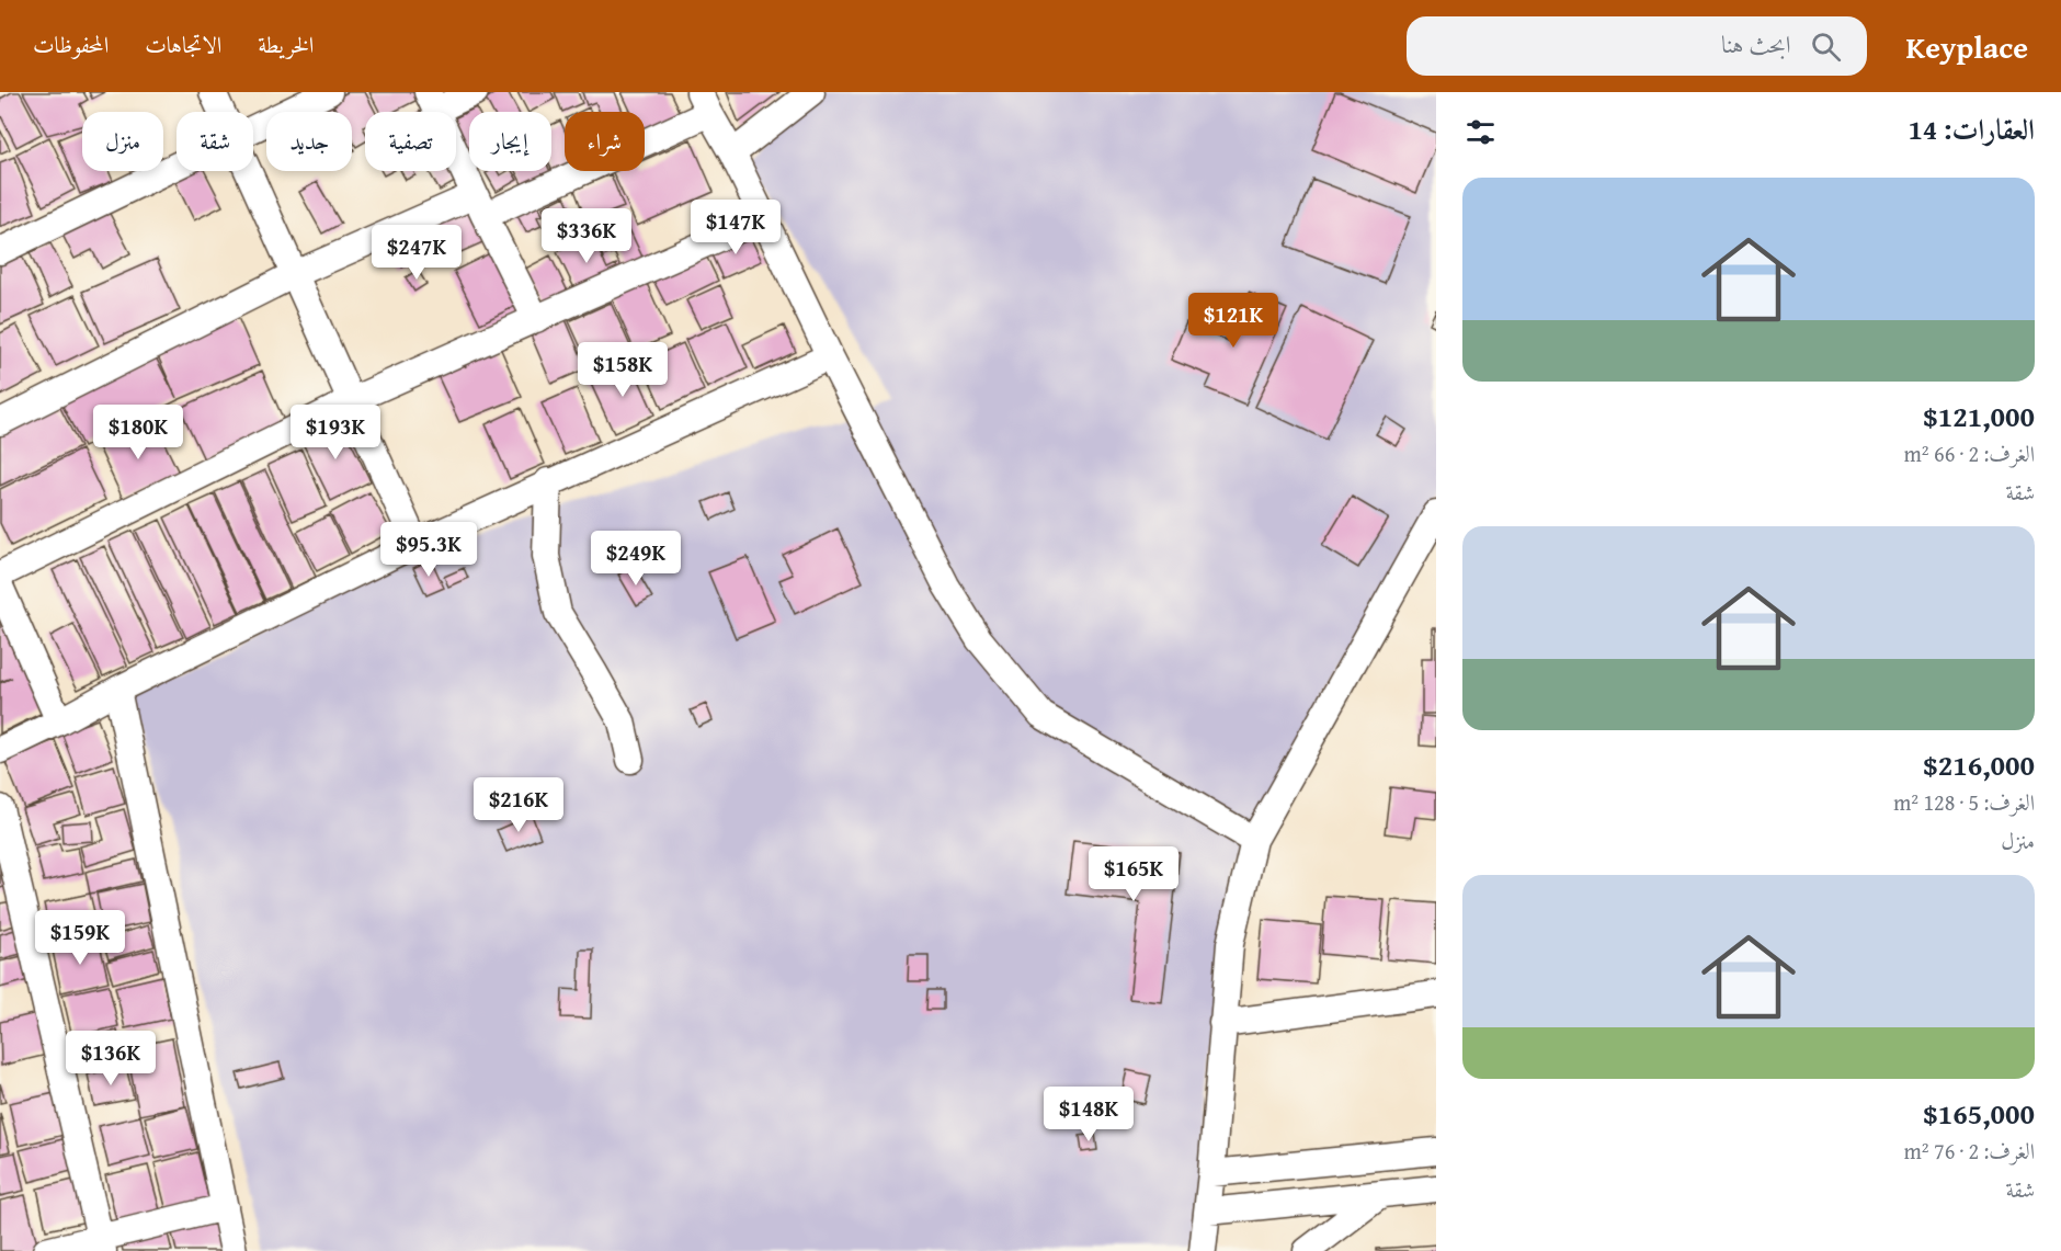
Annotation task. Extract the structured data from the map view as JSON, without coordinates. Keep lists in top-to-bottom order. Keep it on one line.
{"page":{"header":"Keyplace","search":"ابحث هنا","nav":["الخريطة","الاتجاهات","المحفوظات"],"heading":"العقارات: 14","chip":["شراء","إيجار","تصفية","جديد","شقة","منزل"],"list":[{"name":"$121,000","note":"الغرف: 2 · 66 m² · شقة"},{"name":"$216,000","note":"الغرف: 5 · 128 m² · منزل"},{"name":"$165,000","note":"الغرف: 2 · 76 m² · شقة"}],"price":["$147K","$336K","$247K","$121K","$158K","$180K","$193K","$95.3K","$249K","$216K","$165K","$159K","$136K","$148K"]}}
